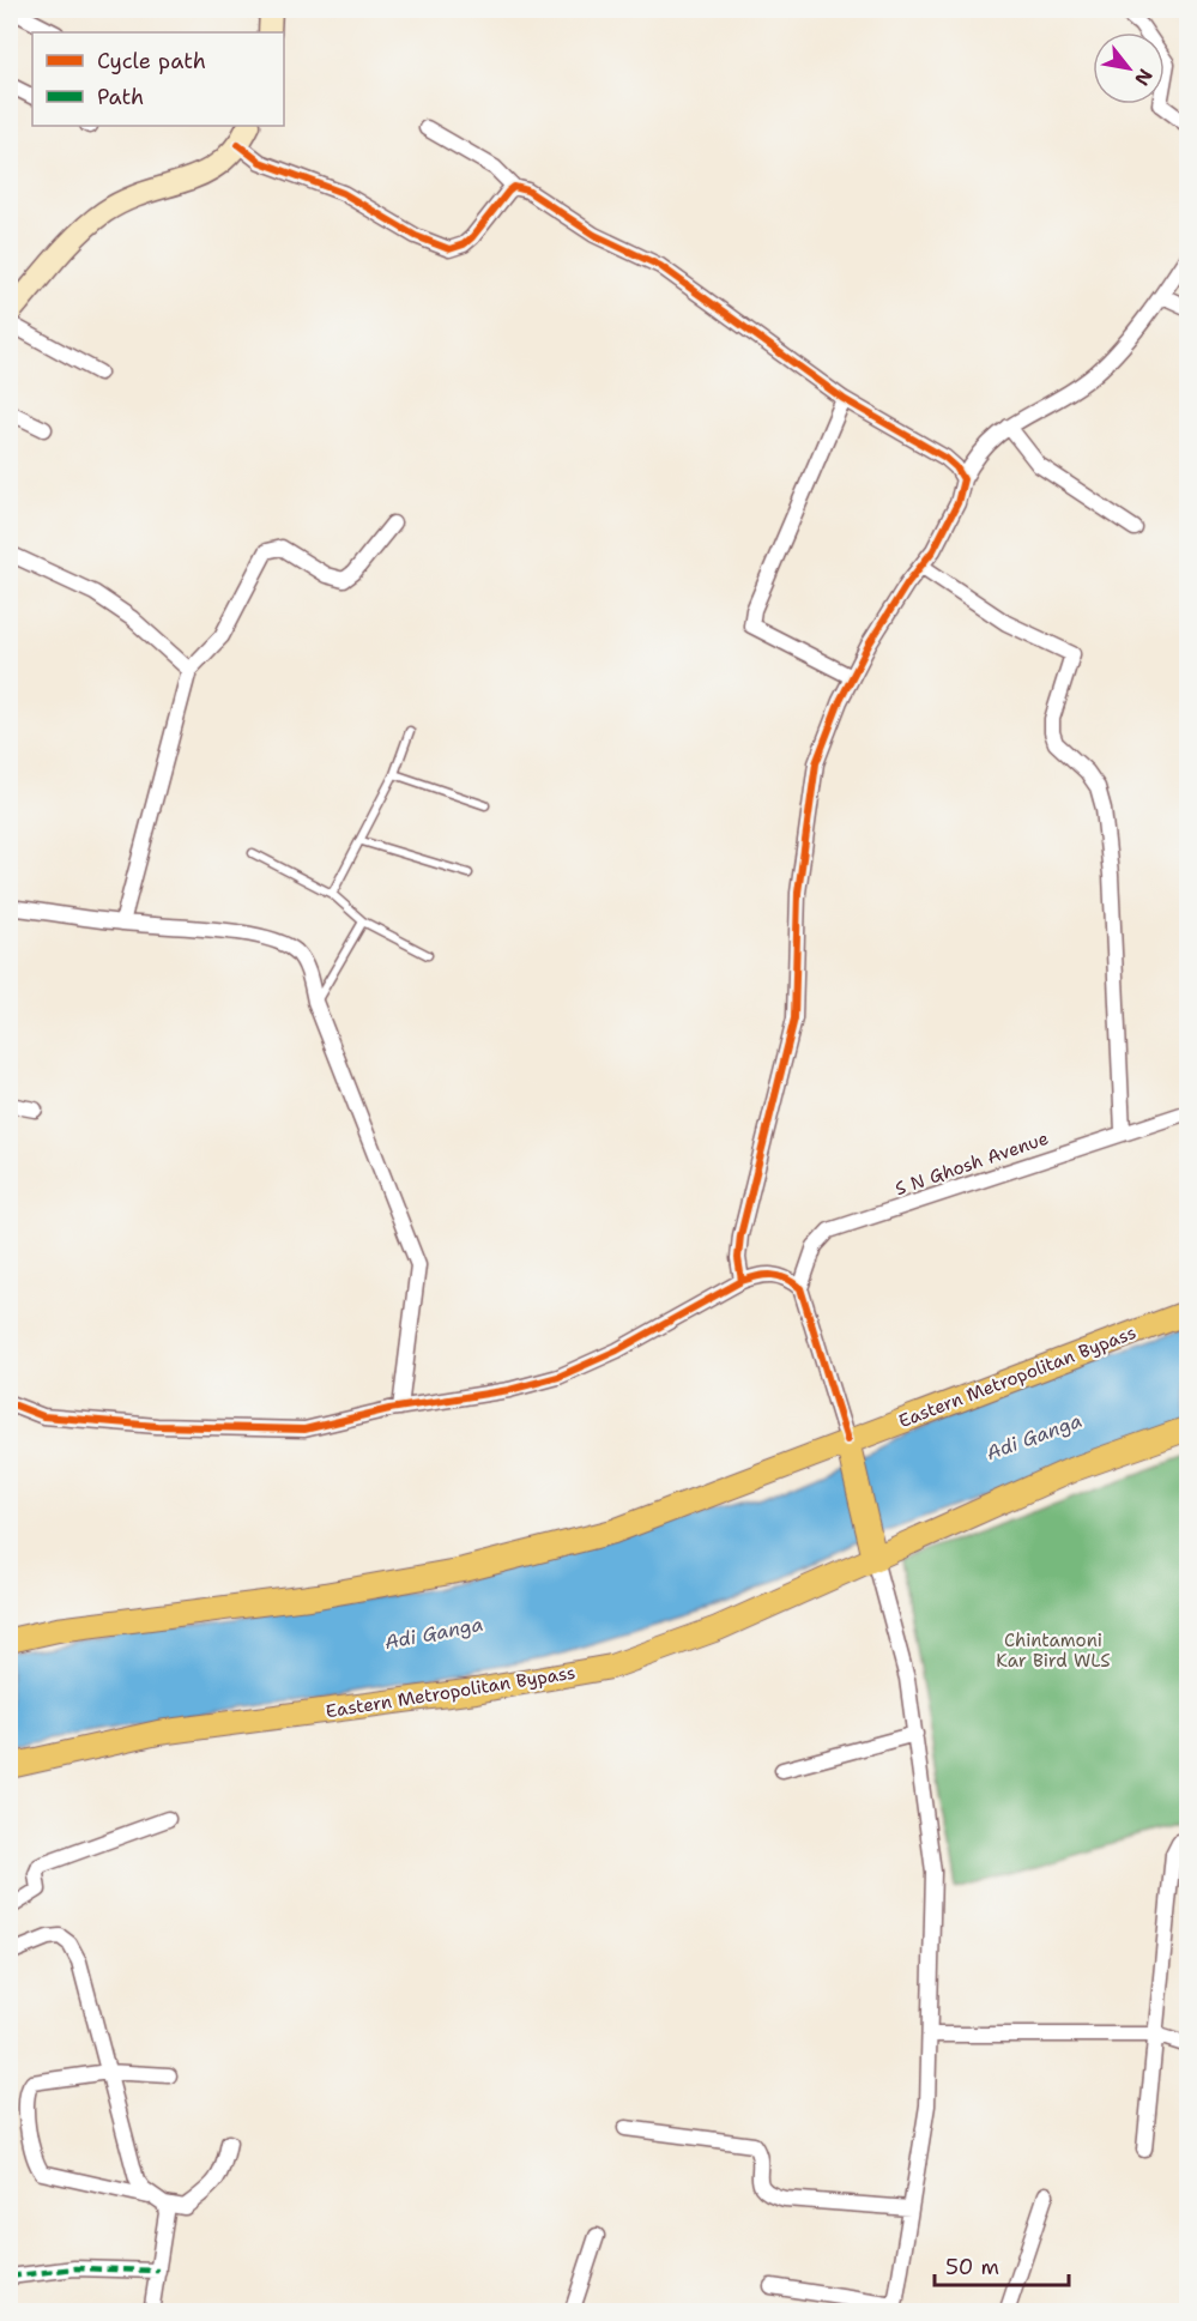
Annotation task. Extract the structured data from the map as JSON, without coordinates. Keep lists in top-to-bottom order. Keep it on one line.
{"streets":{"main road":["Eastern Metropolitan Bypass"],"street":["S N Ghosh Avenue"]},"water":["Adi Ganga"],"parks":["Chintamoni Kar Bird WLS"],"legend":["Cycle path","Path"],"scale_bar":"50 m","north":"bottom right"}
